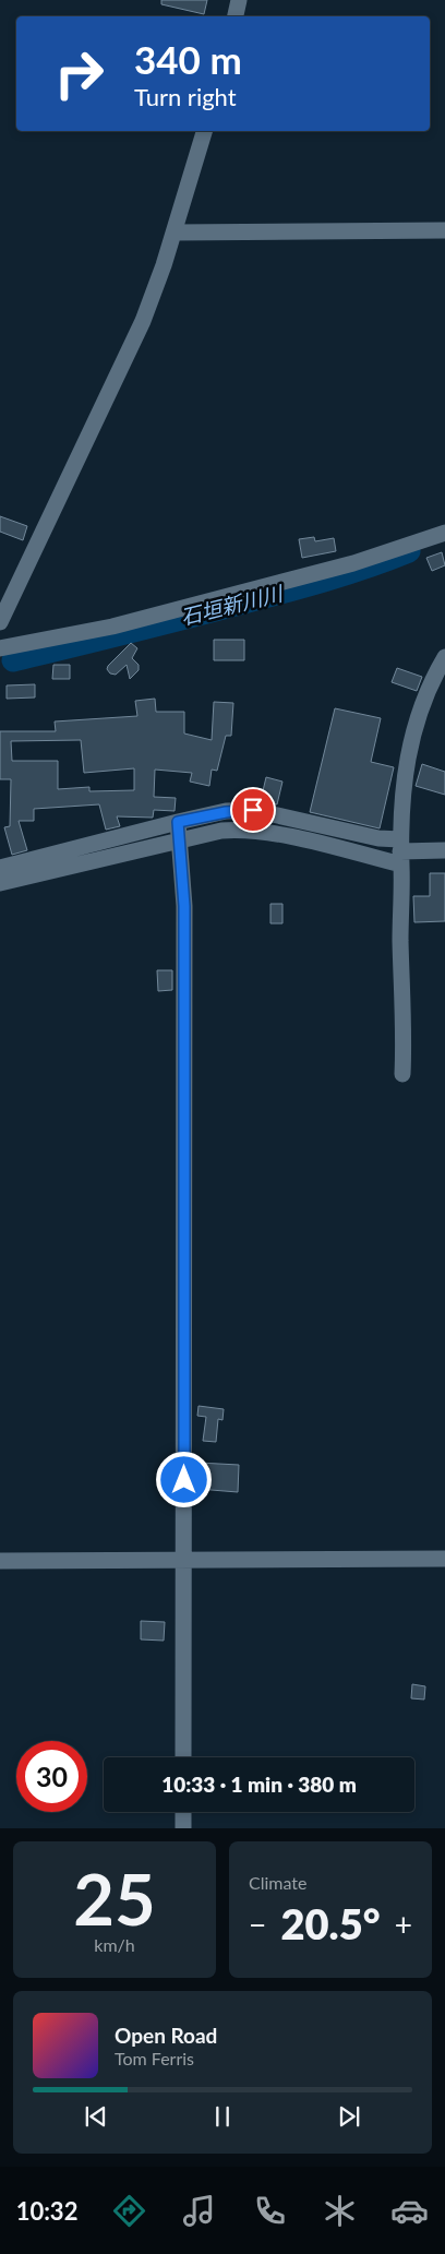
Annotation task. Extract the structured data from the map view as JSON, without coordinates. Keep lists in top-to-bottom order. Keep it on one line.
{"water":["石垣新川川"],"page":{"turn":["340 m","Turn right"],"limit":"30","trip":"10:33 · 1 min · 380 m","tile":[["25","km/h"],"Climate"],"heat":["−","20.5°","+"],"song":["Open Road","Tom Ferris"],"tabs":"10:32"}}
